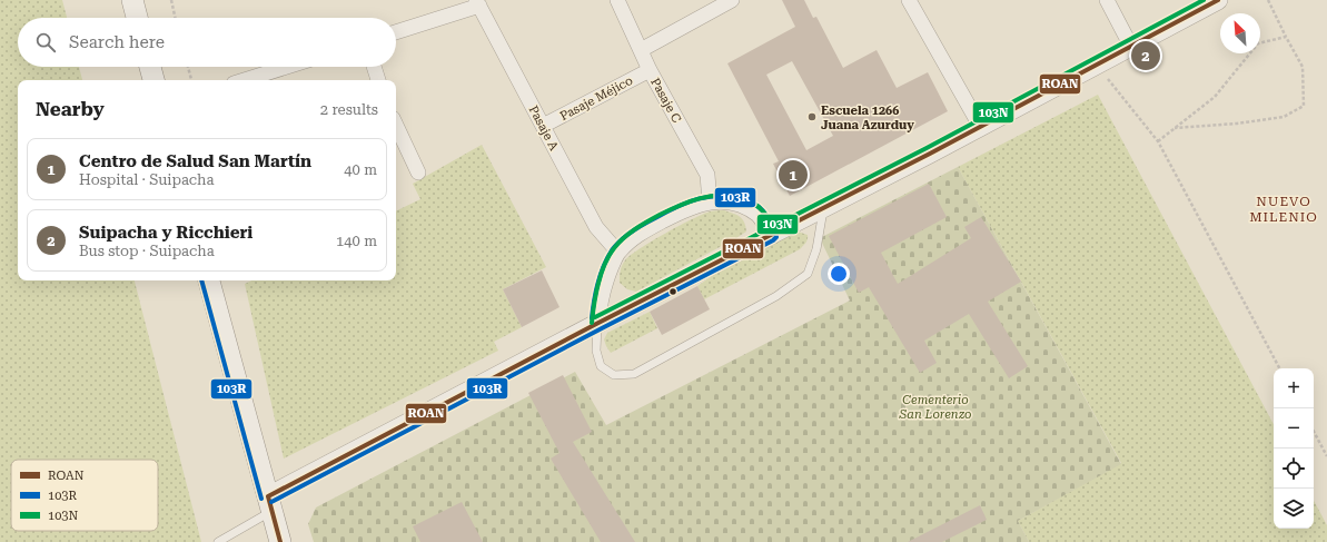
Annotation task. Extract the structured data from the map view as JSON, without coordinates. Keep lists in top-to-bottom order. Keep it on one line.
{"streets":{"street":["Pasaje Méjico","Pasaje C","Pasaje A"]},"crossings":[["Pasaje Méjico","Pasaje C"],["Pasaje Méjico","Pasaje A"]],"districts":["NUEVO MILENIO"],"parks":["Cementerio San Lorenzo"],"places":["Escuela 1266 Juana Azurduy"],"lines":["transit line ROAN","transit line 103N","transit line 103R"],"legend":["ROAN","103R","103N"],"north":"top left","page":{"search":"Search here","pins":["2","1"],"heading":["Nearby","2 results"],"list":[{"mark":"1","name":"Centro de Salud San Martín","note":"Hospital · Suipacha","value":"40 m"},{"mark":"2","name":"Suipacha y Ricchieri","note":"Bus stop · Suipacha","value":"140 m"}],"map_buttons":["+","−"]}}
